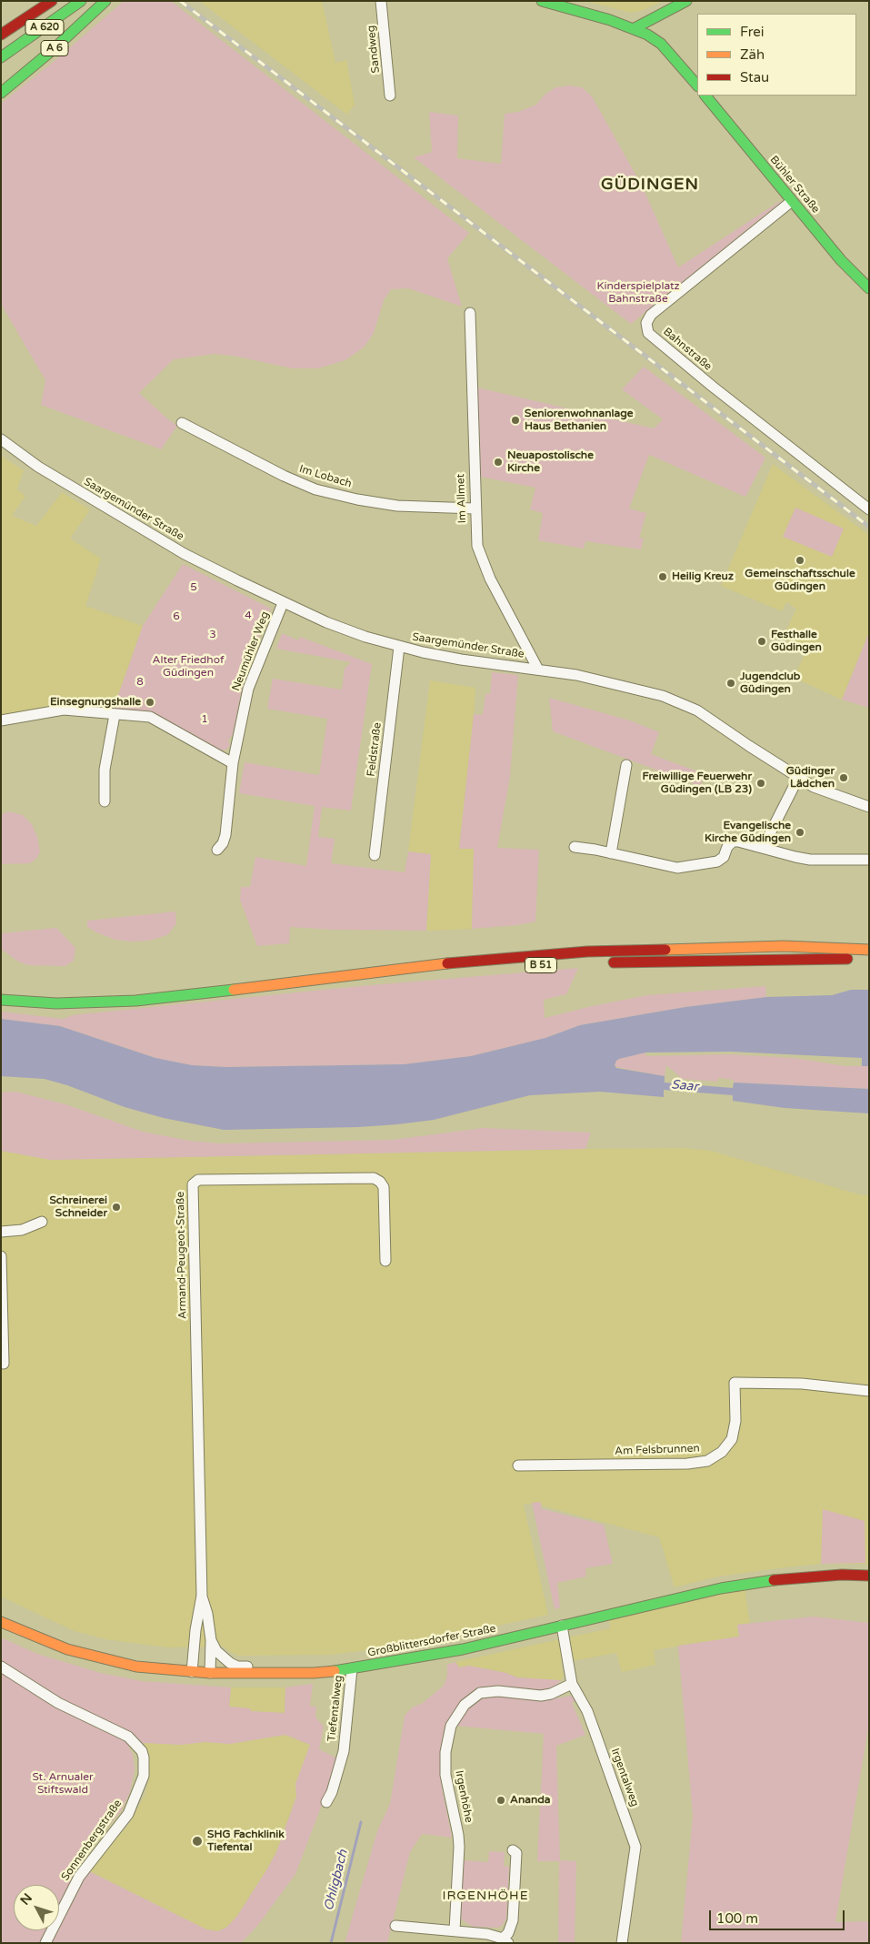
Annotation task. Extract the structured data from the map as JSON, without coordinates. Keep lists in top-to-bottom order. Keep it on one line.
{"streets":{"main road":["A 620","A 6","Bühler Straße","B 51","Großblittersdorfer Straße"],"street":["Sandweg","Bahnstraße","Im Lobach","Im Allmet","Saargemünder Straße","Neumühler Weg","Feldstraße","Armand-Peugeot-Straße","Am Felsbrunnen","Tiefentalweg","Irgentalweg","Irgenhöhe","Sonnenbergstraße"]},"crossings":[["Bühler Straße","Bahnstraße"],["Im Lobach","Im Allmet"],["Im Allmet","Saargemünder Straße"],["Saargemünder Straße","Neumühler Weg"],["Saargemünder Straße","Feldstraße"],["Armand-Peugeot-Straße","Großblittersdorfer Straße"],["Großblittersdorfer Straße","Tiefentalweg"],["Großblittersdorfer Straße","Irgentalweg"],["Irgentalweg","Irgenhöhe"]],"districts":["GÜDINGEN","IRGENHÖHE"],"water":["Saar","Ohligbach"],"parks":["Kinderspielplatz Bahnstraße","5","4","6","3","Alter Friedhof Güdingen","8","1","St. Arnualer Stiftswald"],"places":["Seniorenwohnanlage Haus Bethanien","Neuapostolische Kirche","Gemeinschaftsschule Güdingen","Heilig Kreuz","Festhalle Güdingen","Jugendclub Güdingen","Einsegnungshalle","Güdinger Lädchen","Freiwillige Feuerwehr Güdingen (LB 23)","Evangelische Kirche Güdingen","Schreinerei Schneider","Ananda","SHG Fachklinik Tiefental"],"legend":["Frei","Zäh","Stau"],"scale_bar":"100 m","north":"top left"}
